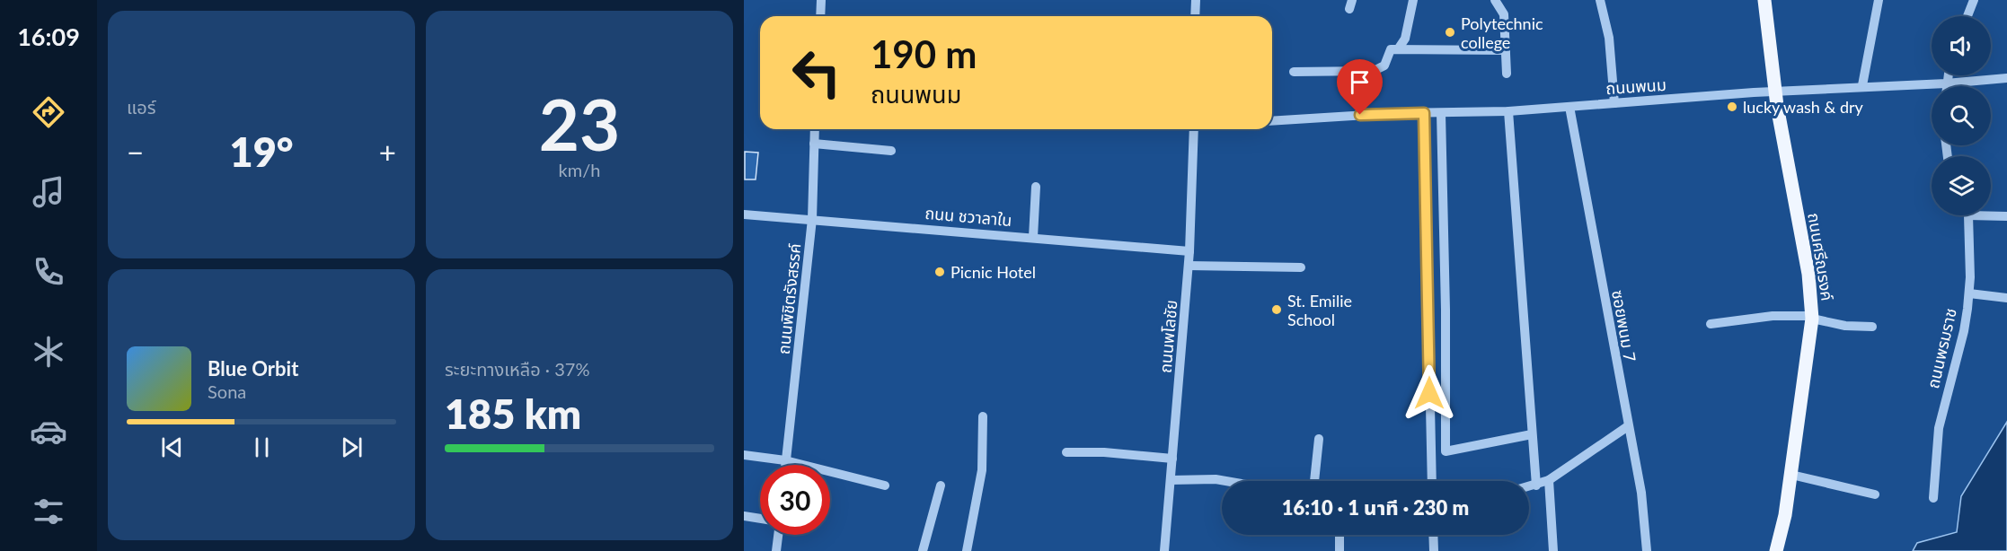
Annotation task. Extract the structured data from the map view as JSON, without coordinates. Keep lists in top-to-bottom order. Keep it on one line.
{"streets":{"main road":["ถนนศรีณรงค์"],"street":["ถนนพนม","ถนน ชวาลาใน","ถนนพิชิตรังสรรค์","ซอยพนม 7","ถนนพโลชัย","ถนนพรมราช"]},"crossings":[["ถนนพนม","ถนนศรีณรงค์"],["ถนนพนม","ซอยพนม 7"],["ถนน ชวาลาใน","ถนนพิชิตรังสรรค์"],["ถนน ชวาลาใน","ถนนพโลชัย"]],"places":["Polytechnic college","lucky wash & dry","Picnic Hotel","St. Emilie School"],"page":{"tabs":"16:09","tile":["แอร์",["23","km/h"],["ระยะทางเหลือ · 37%","185 km"]],"turn":["190 m","ถนนพนม"],"heat":["−","19°","+"],"song":["Blue Orbit","Sona"],"limit":"30","trip":"16:10 · 1 นาที · 230 m"}}
